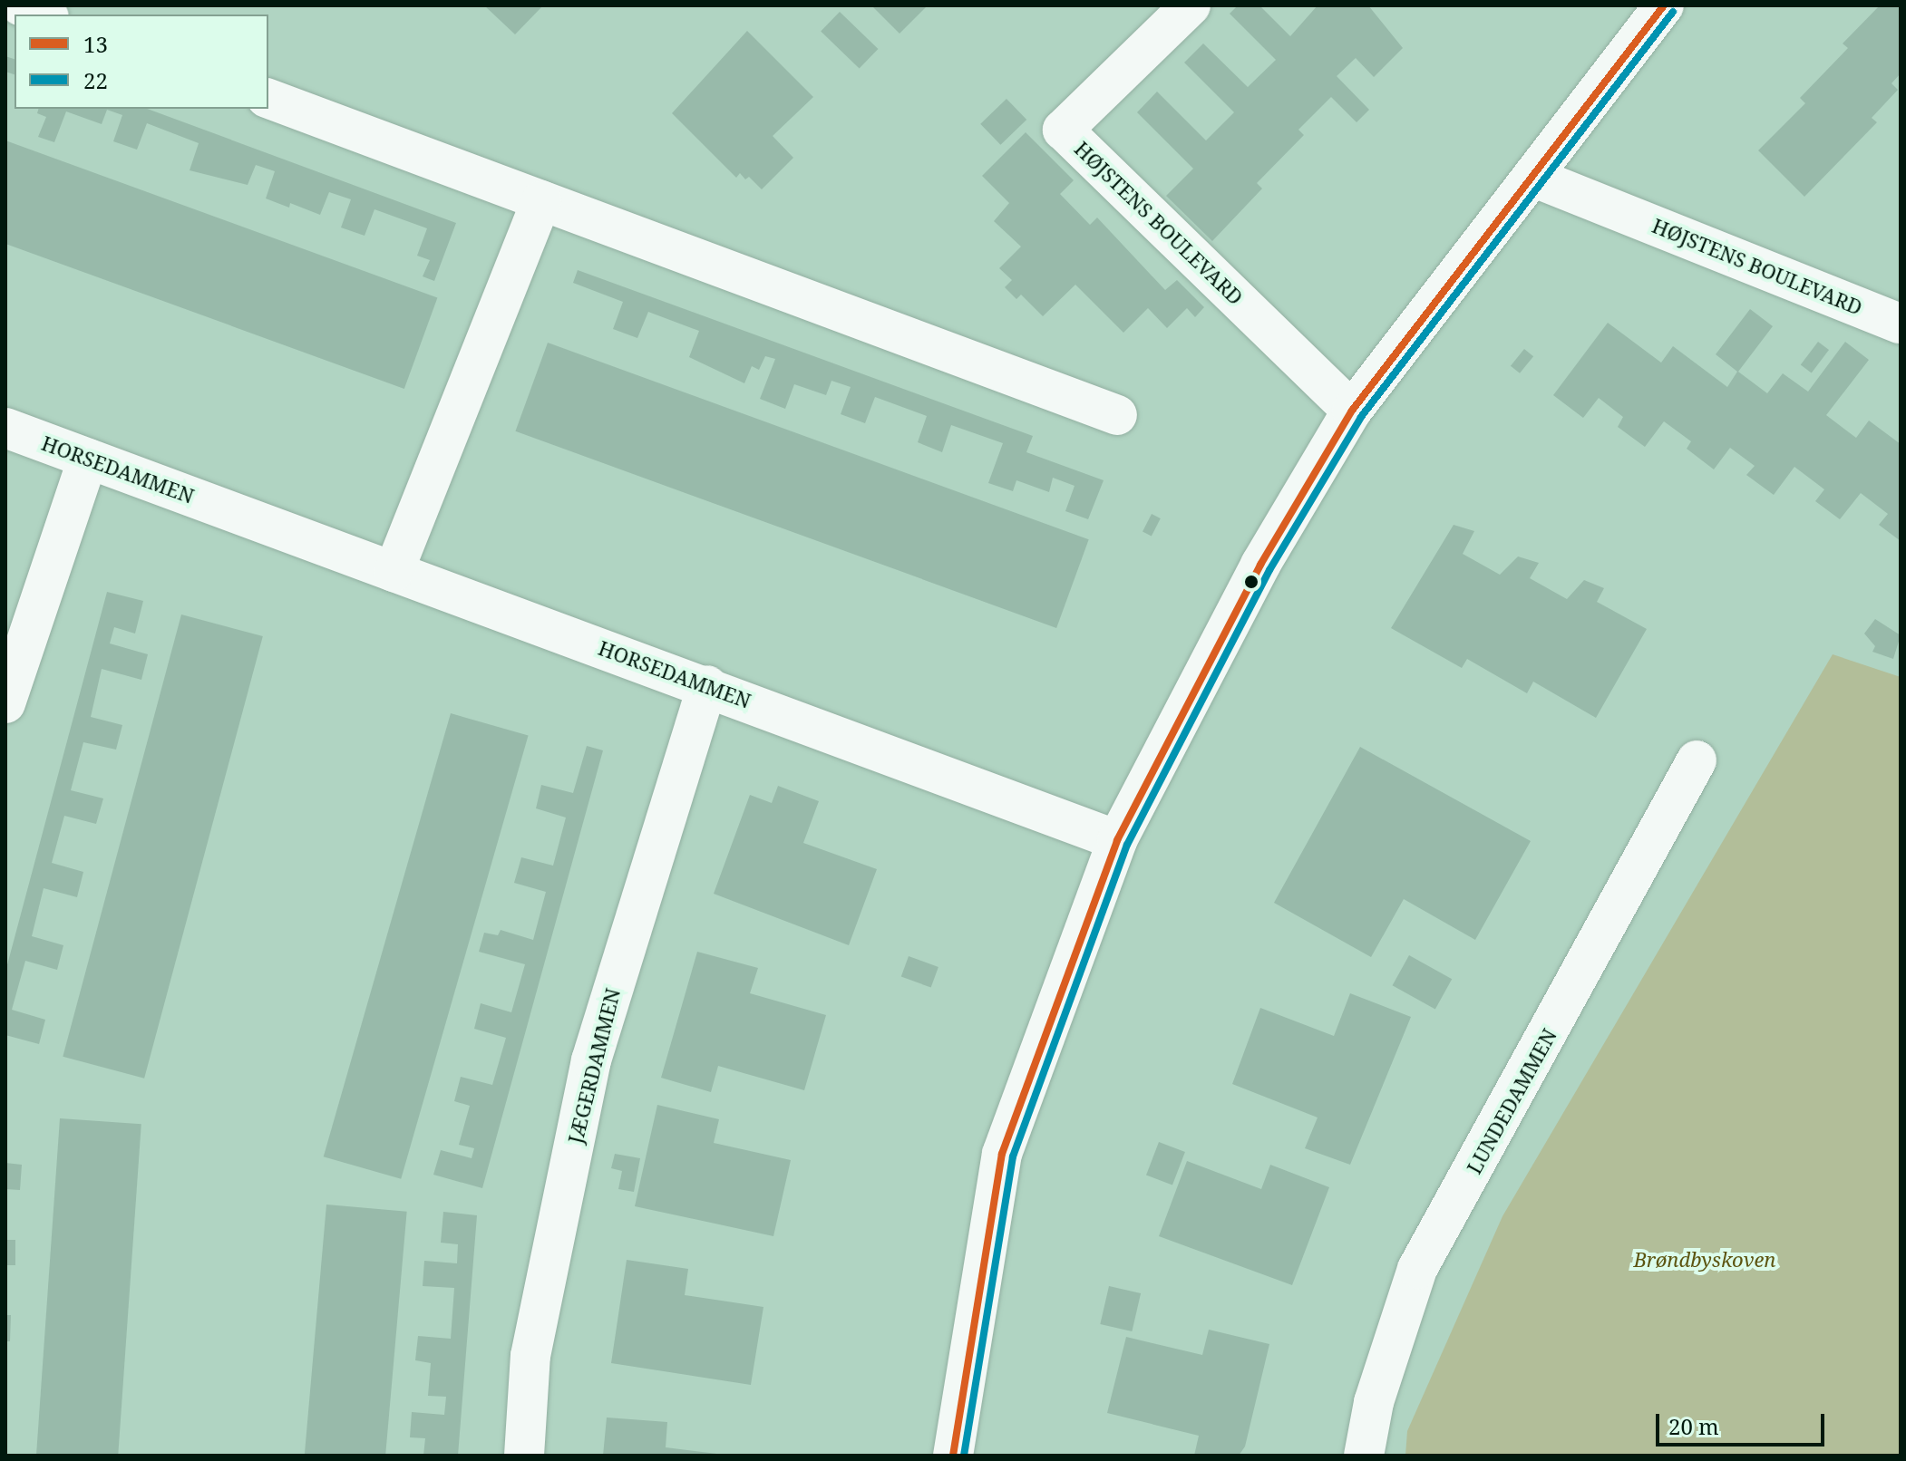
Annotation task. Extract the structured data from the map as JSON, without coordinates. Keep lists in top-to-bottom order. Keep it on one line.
{"streets":{"street":["HØJSTENS BOULEVARD","HORSEDAMMEN","JÆGERDAMMEN","LUNDEDAMMEN"]},"crossings":[["HORSEDAMMEN","JÆGERDAMMEN"]],"parks":["Brøndbyskoven"],"lines":["transit line 13","transit line 22"],"legend":["13","22"],"scale_bar":"20 m"}
